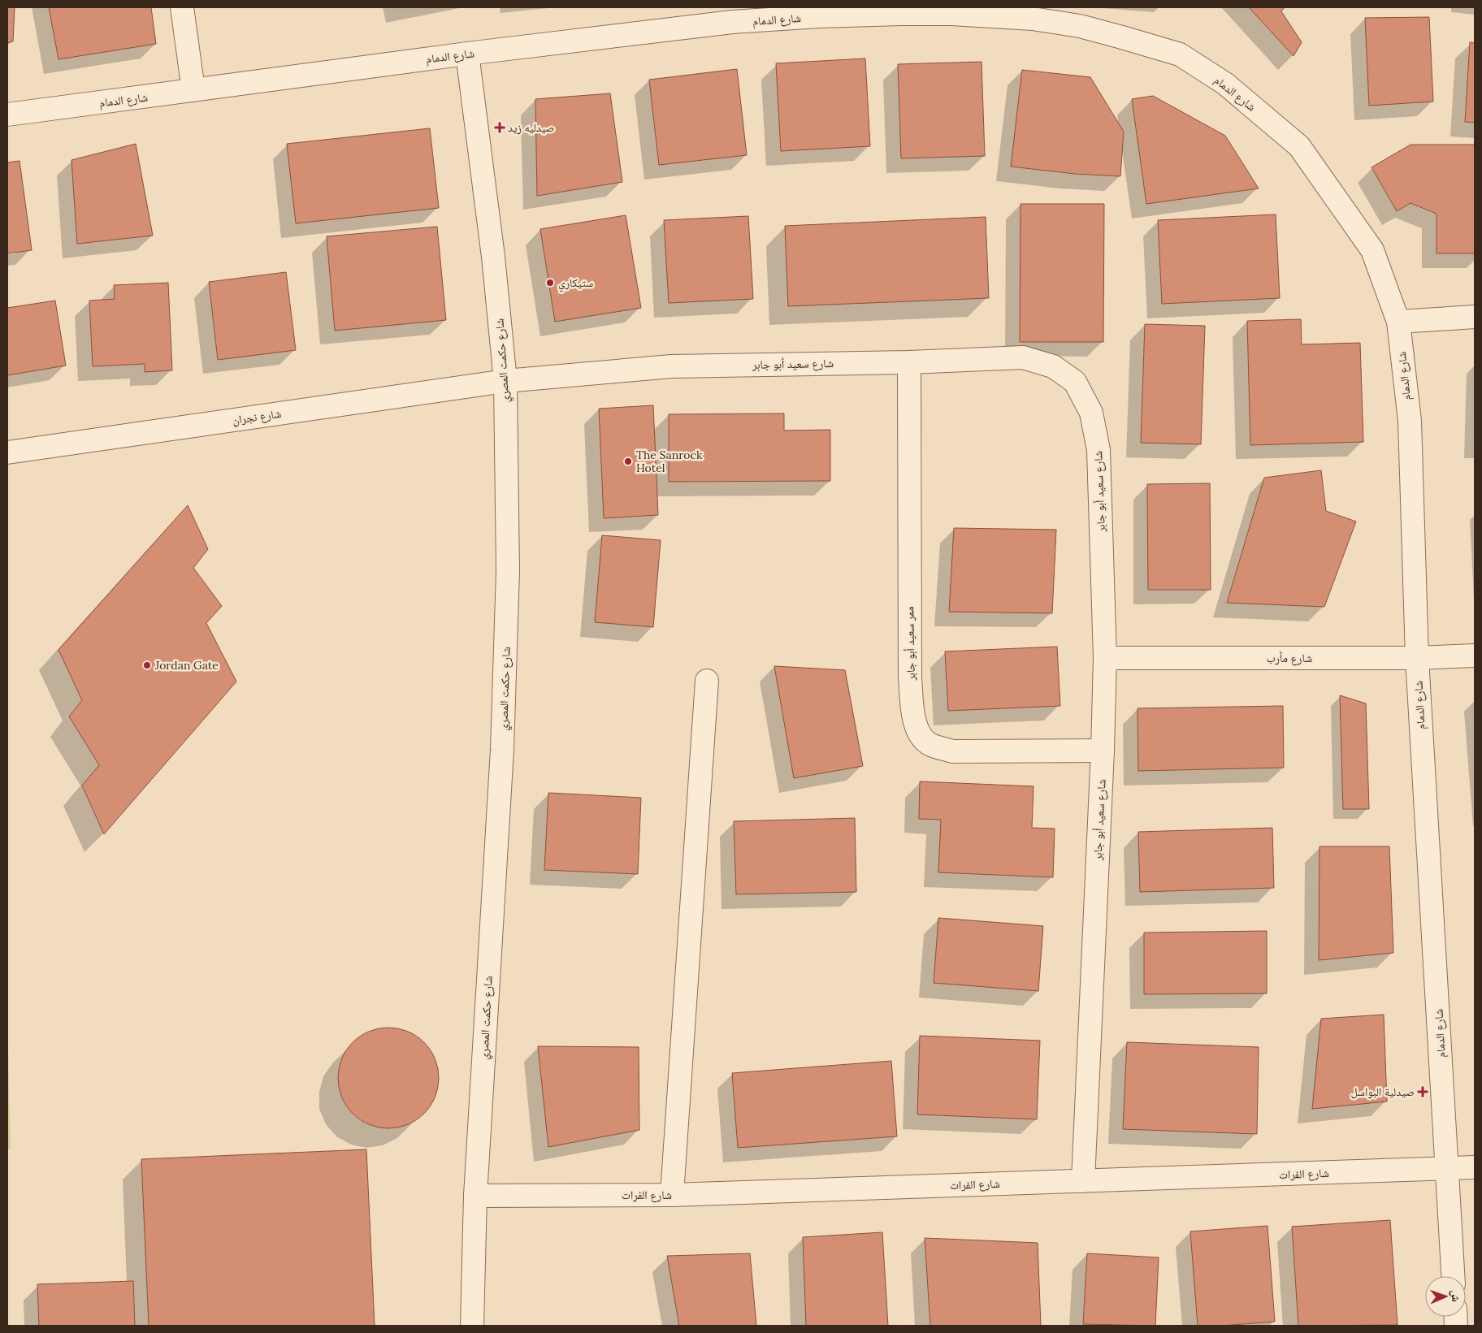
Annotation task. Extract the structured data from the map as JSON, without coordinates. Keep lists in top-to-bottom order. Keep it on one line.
{"streets":{"street":["شارع الدمام","شارع حكمت المصري","شارع سعيد أبو جابر","شارع نجران","ممر سعيد أبو جابر","شارع مأرب","شارع الفرات"]},"crossings":[["شارع الدمام","شارع حكمت المصري"],["شارع الدمام","شارع مأرب"],["شارع الدمام","شارع الفرات"],["شارع حكمت المصري","شارع سعيد أبو جابر"],["شارع حكمت المصري","شارع نجران"],["شارع حكمت المصري","شارع الفرات"],["شارع سعيد أبو جابر","شارع نجران"],["شارع سعيد أبو جابر","ممر سعيد أبو جابر"],["شارع سعيد أبو جابر","شارع مأرب"],["شارع سعيد أبو جابر","شارع الفرات"]],"places":{"health":["صيدليه زيد","صيدلية البواسل"],"other":["ستيكاري","The Sanrock Hotel","Jordan Gate"]},"north":"right"}
